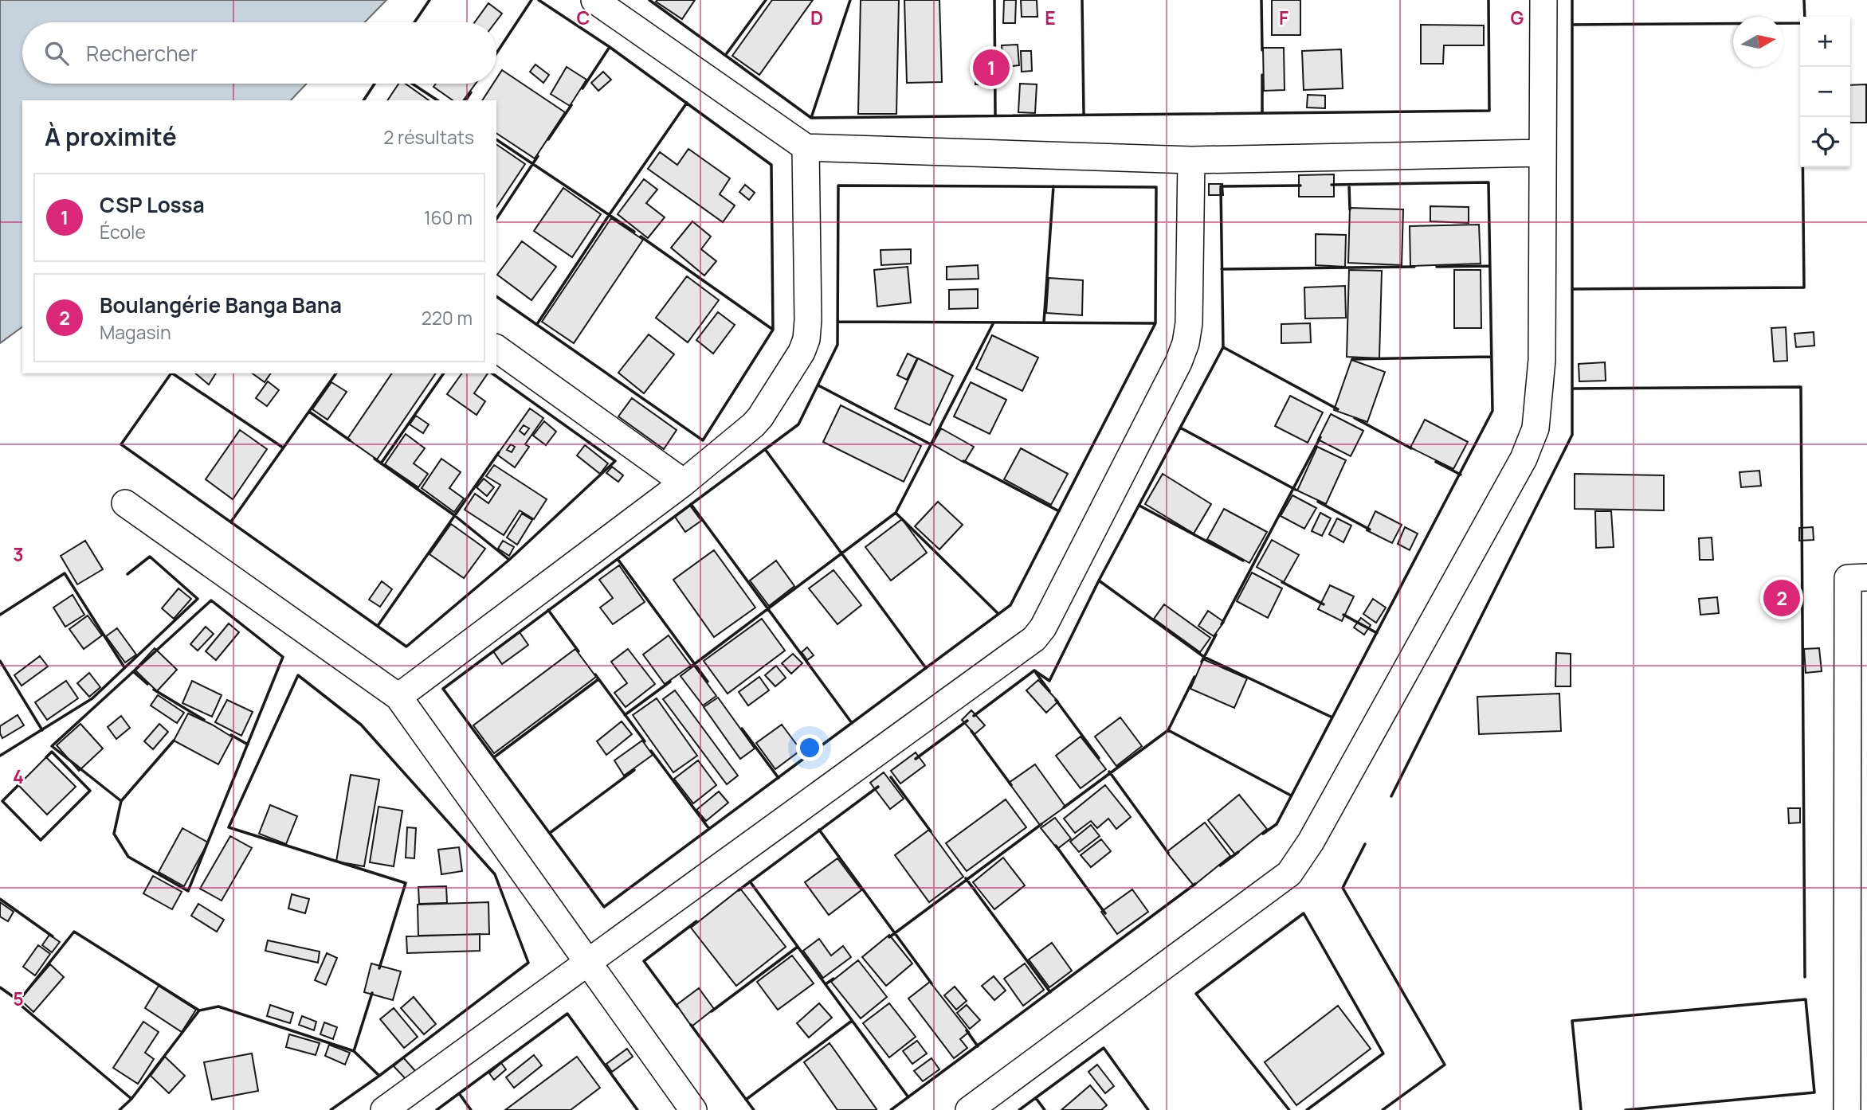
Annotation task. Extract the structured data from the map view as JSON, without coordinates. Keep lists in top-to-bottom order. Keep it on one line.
{"north":"right","page":{"map_buttons":["+","−"],"search":"Rechercher","pins":["1","2"],"heading":["À proximité","2 résultats"],"list":[{"mark":"1","name":"CSP Lossa","note":"École","value":"160 m"},{"mark":"2","name":"Boulangérie Banga Bana","note":"Magasin","value":"220 m"}]},"grid":{"columns":["C","D","E","F","G"],"rows":["3","4","5"]}}
